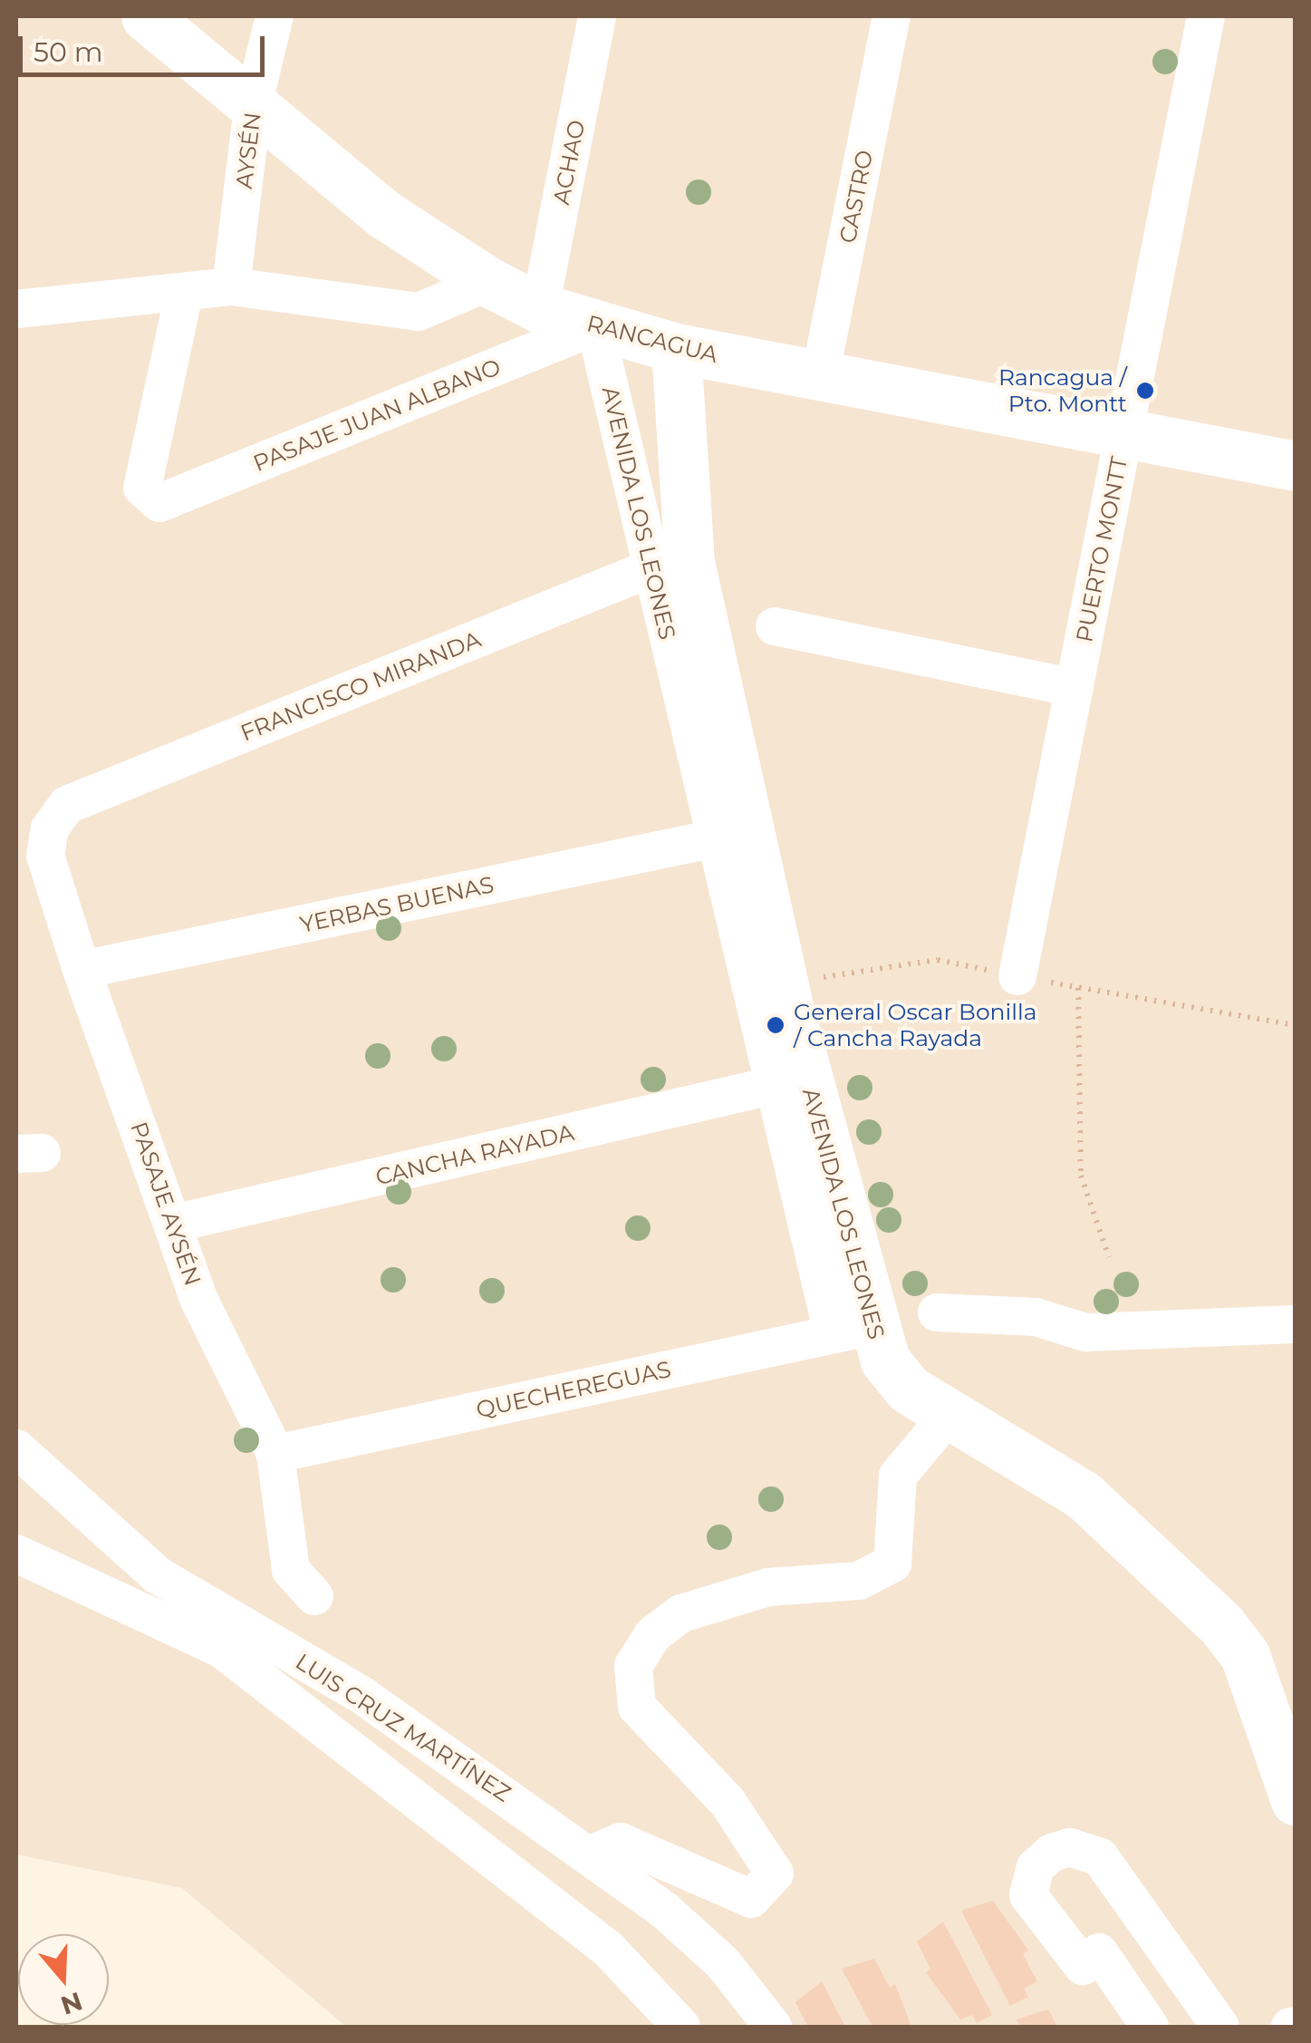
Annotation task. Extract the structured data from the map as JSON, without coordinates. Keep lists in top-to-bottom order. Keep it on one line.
{"streets":{"main road":["RANCAGUA","AVENIDA LOS LEONES"],"street":["AYSÉN","ACHAO","CASTRO","PASAJE JUAN ALBANO","PUERTO MONTT","FRANCISCO MIRANDA","YERBAS BUENAS","CANCHA RAYADA","PASAJE AYSÉN","QUECHEREGUAS","LUIS CRUZ MARTÍNEZ"]},"crossings":[["AYSÉN","RANCAGUA"],["ACHAO","RANCAGUA"],["CASTRO","RANCAGUA"],["RANCAGUA","PASAJE JUAN ALBANO"],["RANCAGUA","AVENIDA LOS LEONES"],["RANCAGUA","PUERTO MONTT"],["PASAJE JUAN ALBANO","AVENIDA LOS LEONES"],["AVENIDA LOS LEONES","FRANCISCO MIRANDA"],["AVENIDA LOS LEONES","YERBAS BUENAS"],["AVENIDA LOS LEONES","CANCHA RAYADA"],["AVENIDA LOS LEONES","QUECHEREGUAS"],["FRANCISCO MIRANDA","PASAJE AYSÉN"],["YERBAS BUENAS","PASAJE AYSÉN"],["CANCHA RAYADA","PASAJE AYSÉN"],["PASAJE AYSÉN","QUECHEREGUAS"]],"places":["Rancagua / Pto. Montt","General Oscar Bonilla / Cancha Rayada"],"scale_bar":"50 m","north":"bottom"}
